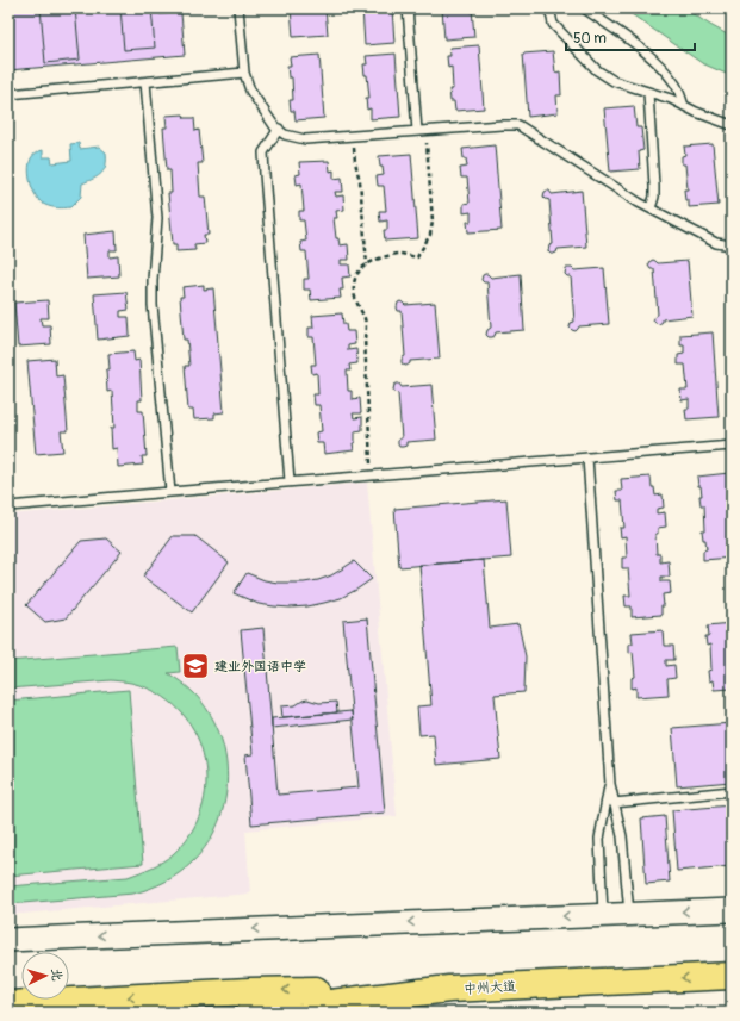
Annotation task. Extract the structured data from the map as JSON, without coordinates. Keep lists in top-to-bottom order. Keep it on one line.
{"streets":{"highway":["中州大道"]},"one_way":["中州大道"],"places":{"school or university":["建业外国语中学"]},"scale_bar":"50 m","north":"right"}
